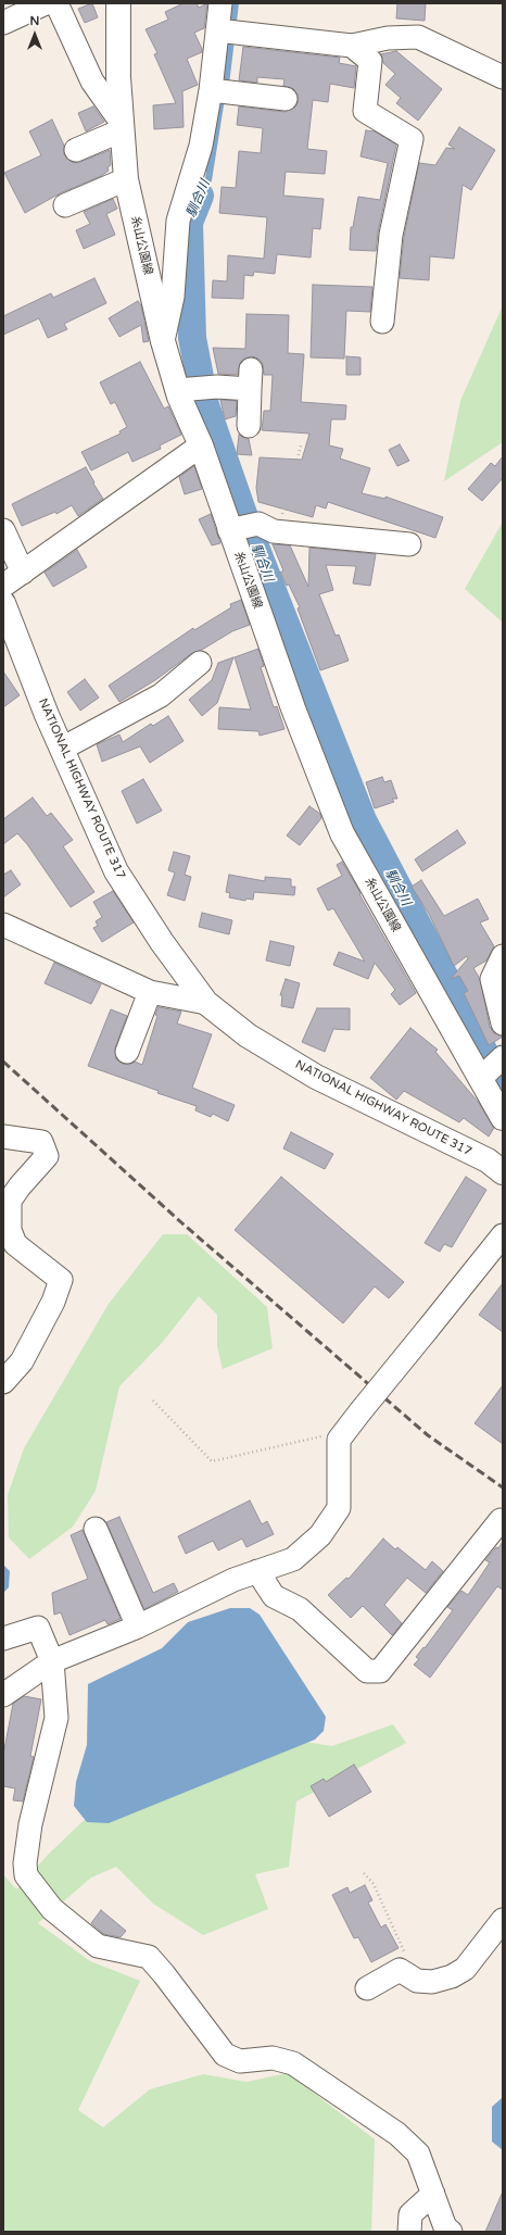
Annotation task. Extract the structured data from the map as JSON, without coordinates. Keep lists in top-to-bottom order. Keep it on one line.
{"streets":{"main road":["糸山公園線","NATIONAL HIGHWAY ROUTE 317"]},"water":["馴合川"],"north":"top"}
